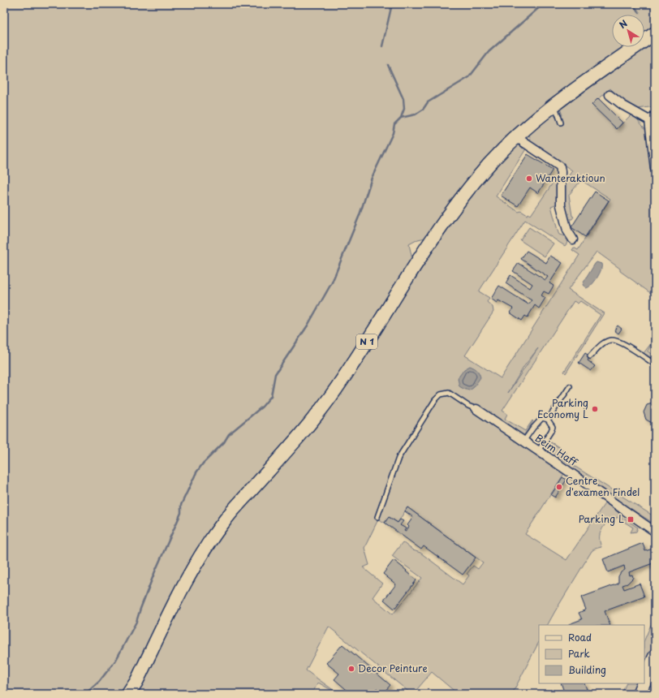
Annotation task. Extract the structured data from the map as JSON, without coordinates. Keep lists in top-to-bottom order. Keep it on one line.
{"streets":{"main road":["N 1"],"street":["Beim Haff"]},"places":{"other":["Wanteraktioun","Parking Economy L","Centre d'examen Findel","Decor Peinture"],"transit":["Parking L"]},"legend":["Road","Park","Building"],"north":"top left"}
